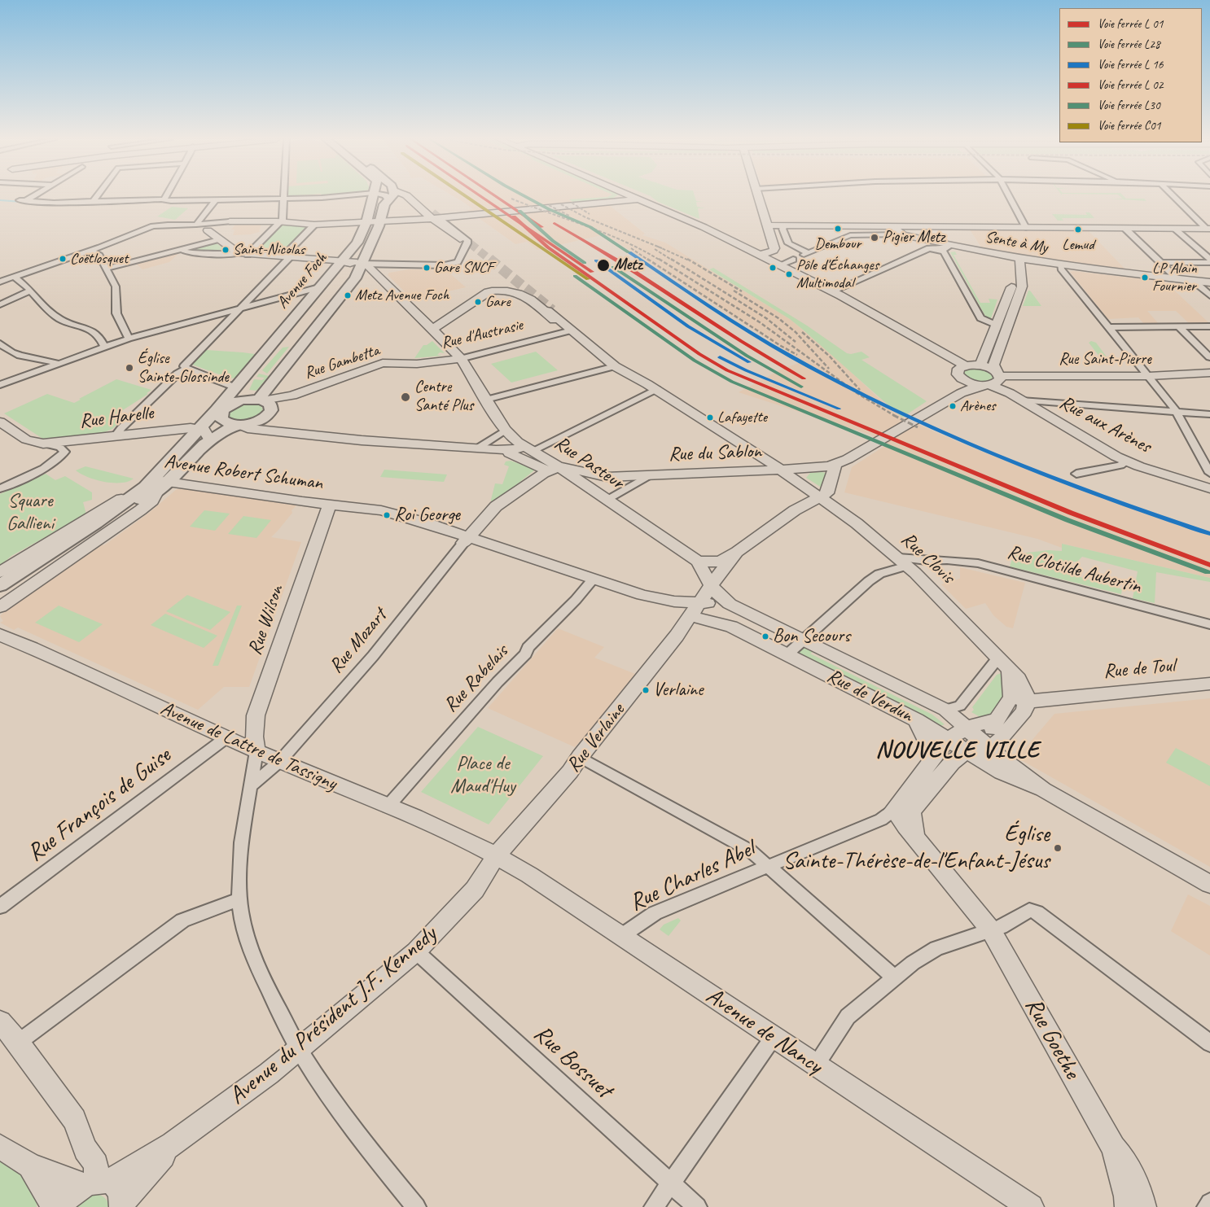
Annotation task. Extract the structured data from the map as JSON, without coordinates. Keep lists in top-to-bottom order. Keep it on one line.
{"streets":{"main road":["Avenue Foch"],"street":["Sente à My","Rue d'Austrasie","Rue Saint-Pierre","Rue Gambetta","Rue Harelle","Rue aux Arènes","Rue du Sablon","Rue Pasteur","Avenue Robert Schuman","Rue Clovis","Rue Clotilde Aubertin","Rue Wilson","Rue Mozart","Rue de Toul","Rue Rabelais","Rue de Verdun","Rue Verlaine","Avenue de Lattre de Tassigny","Rue François de Guise","Rue Charles Abel","Avenue du Président J.F. Kennedy","Avenue de Nancy","Rue Goethe","Rue Bossuet"]},"crossings":[["Avenue Foch","Rue Gambetta"],["Avenue Foch","Rue Harelle"],["Rue d'Austrasie","Rue Gambetta"],["Rue d'Austrasie","Rue Pasteur"],["Rue Saint-Pierre","Rue aux Arènes"],["Rue Saint-Pierre","Rue du Sablon"],["Rue aux Arènes","Rue du Sablon"],["Rue du Sablon","Rue Pasteur"],["Rue du Sablon","Rue Clovis"],["Rue Pasteur","Rue de Verdun"],["Rue Pasteur","Rue Verlaine"],["Avenue Robert Schuman","Rue Wilson"],["Avenue Robert Schuman","Rue Mozart"],["Avenue Robert Schuman","Rue Rabelais"],["Avenue Robert Schuman","Rue de Verdun"],["Avenue Robert Schuman","Rue Verlaine"],["Rue Clovis","Rue Clotilde Aubertin"],["Rue Clotilde Aubertin","Rue de Verdun"],["Rue Wilson","Avenue de Lattre de Tassigny"],["Rue Mozart","Avenue de Lattre de Tassigny"],["Rue Rabelais","Avenue de Lattre de Tassigny"],["Rue de Verdun","Rue Verlaine"],["Rue Verlaine","Avenue de Lattre de Tassigny"],["Rue Verlaine","Avenue du Président J.F. Kennedy"],["Rue Verlaine","Avenue de Nancy"],["Avenue de Lattre de Tassigny","Rue François de Guise"],["Avenue de Lattre de Tassigny","Avenue du Président J.F. Kennedy"],["Avenue de Lattre de Tassigny","Avenue de Nancy"],["Rue Charles Abel","Avenue de Nancy"],["Rue Charles Abel","Rue Goethe"],["Avenue du Président J.F. Kennedy","Avenue de Nancy"],["Avenue du Président J.F. Kennedy","Rue Bossuet"]],"districts":["NOUVELLE VILLE"],"parks":["Square Gallieni","Place de Maud'Huy"],"places":["Dembour","Lemud","Pigier Metz","Saint-Nicolas","Coëtlosquet","Metz","Gare SNCF","Pôle d'Échanges Multimodal","LP Alain Fournier","Metz Avenue Foch","Gare","Église Sainte-Glossinde","Centre Santé Plus","Arènes","Lafayette","Roi George","Bon Secours","Verlaine","Église Sainte-Thérèse-de-l'Enfant-Jésus"],"lines":["rail line L30","rail line C01","rail line L28"],"legend":["Voie ferrée L 01","Voie ferrée L28","Voie ferrée L 16","Voie ferrée L 02","Voie ferrée L30","Voie ferrée C01"]}
